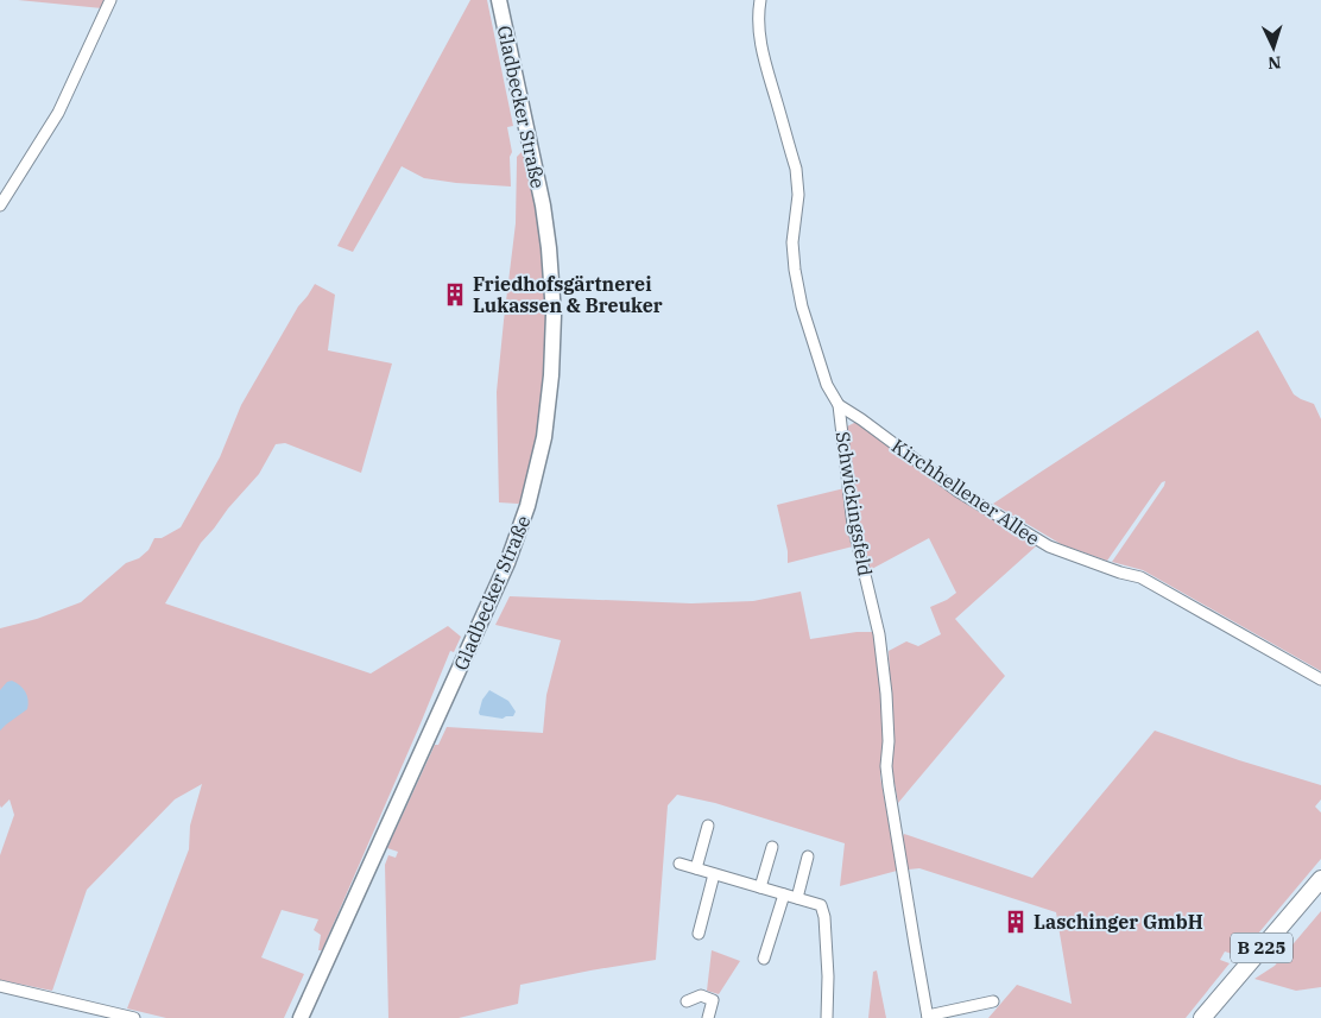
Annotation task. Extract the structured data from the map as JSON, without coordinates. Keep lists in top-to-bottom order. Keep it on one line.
{"streets":{"main road":["Gladbecker Straße","B 225"],"street":["Kirchhellener Allee","Schwickingsfeld"]},"crossings":[["Kirchhellener Allee","Schwickingsfeld"]],"places":{"building":["Friedhofsgärtnerei Lukassen & Breuker","Laschinger GmbH"]},"north":"bottom"}
